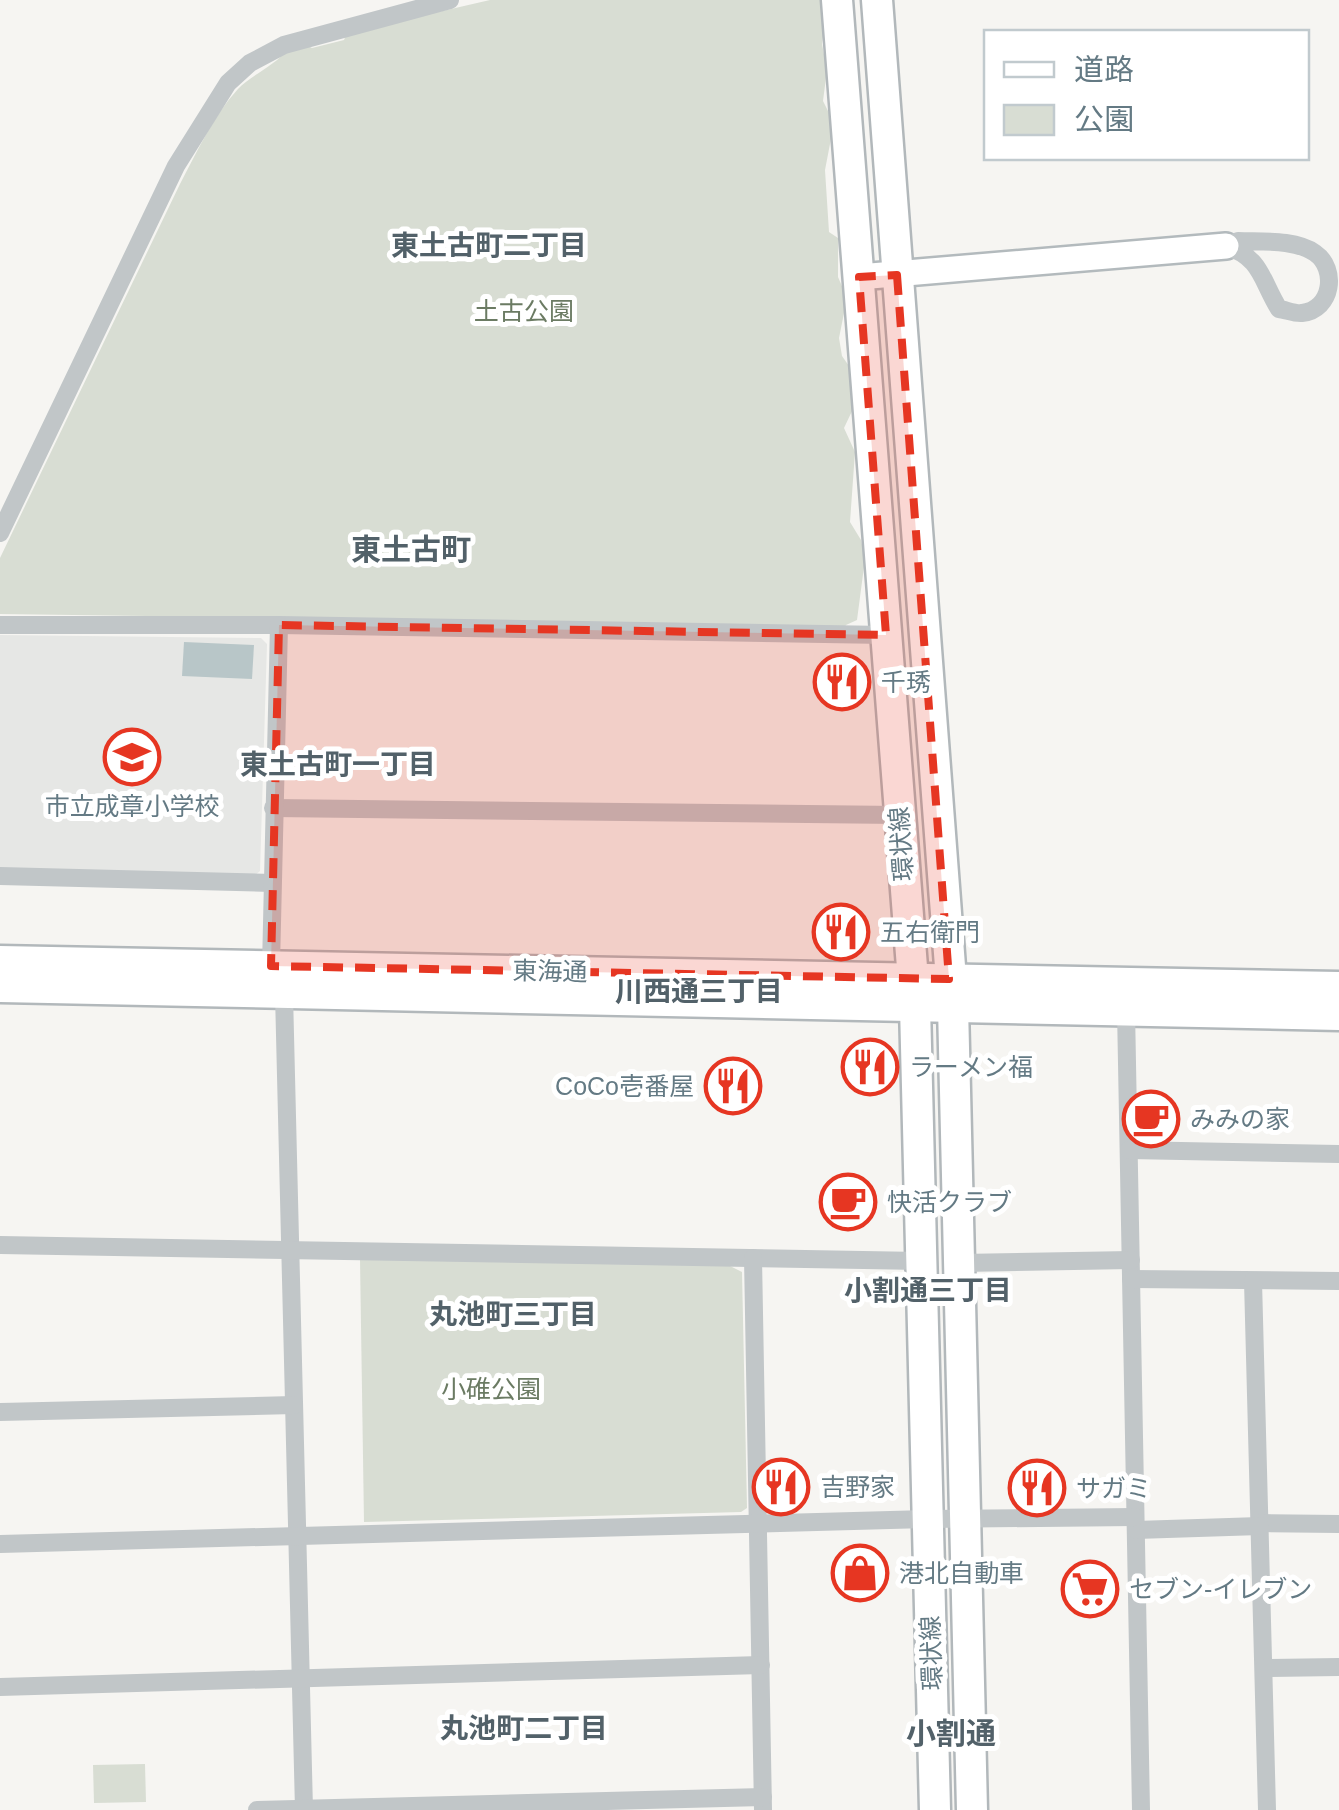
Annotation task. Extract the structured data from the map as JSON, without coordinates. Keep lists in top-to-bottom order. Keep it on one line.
{"streets":{"main road":["環状線","東海通"]},"crossings":[["環状線","東海通"]],"districts":["東土古町二丁目","東土古町","東土古町一丁目","川西通三丁目","小割通三丁目","丸池町三丁目","丸池町二丁目","小割通"],"parks":["土古公園","小碓公園"],"places":{"restaurant":["千琇","五右衛門","ラーメン福","CoCo壱番屋","吉野家","サガミ"],"school or university":["市立成章小学校"],"cafe":["みみの家","快活クラブ"],"shop":["港北自動車"],"supermarket":["セブン-イレブン"]},"legend":["道路","公園"]}
